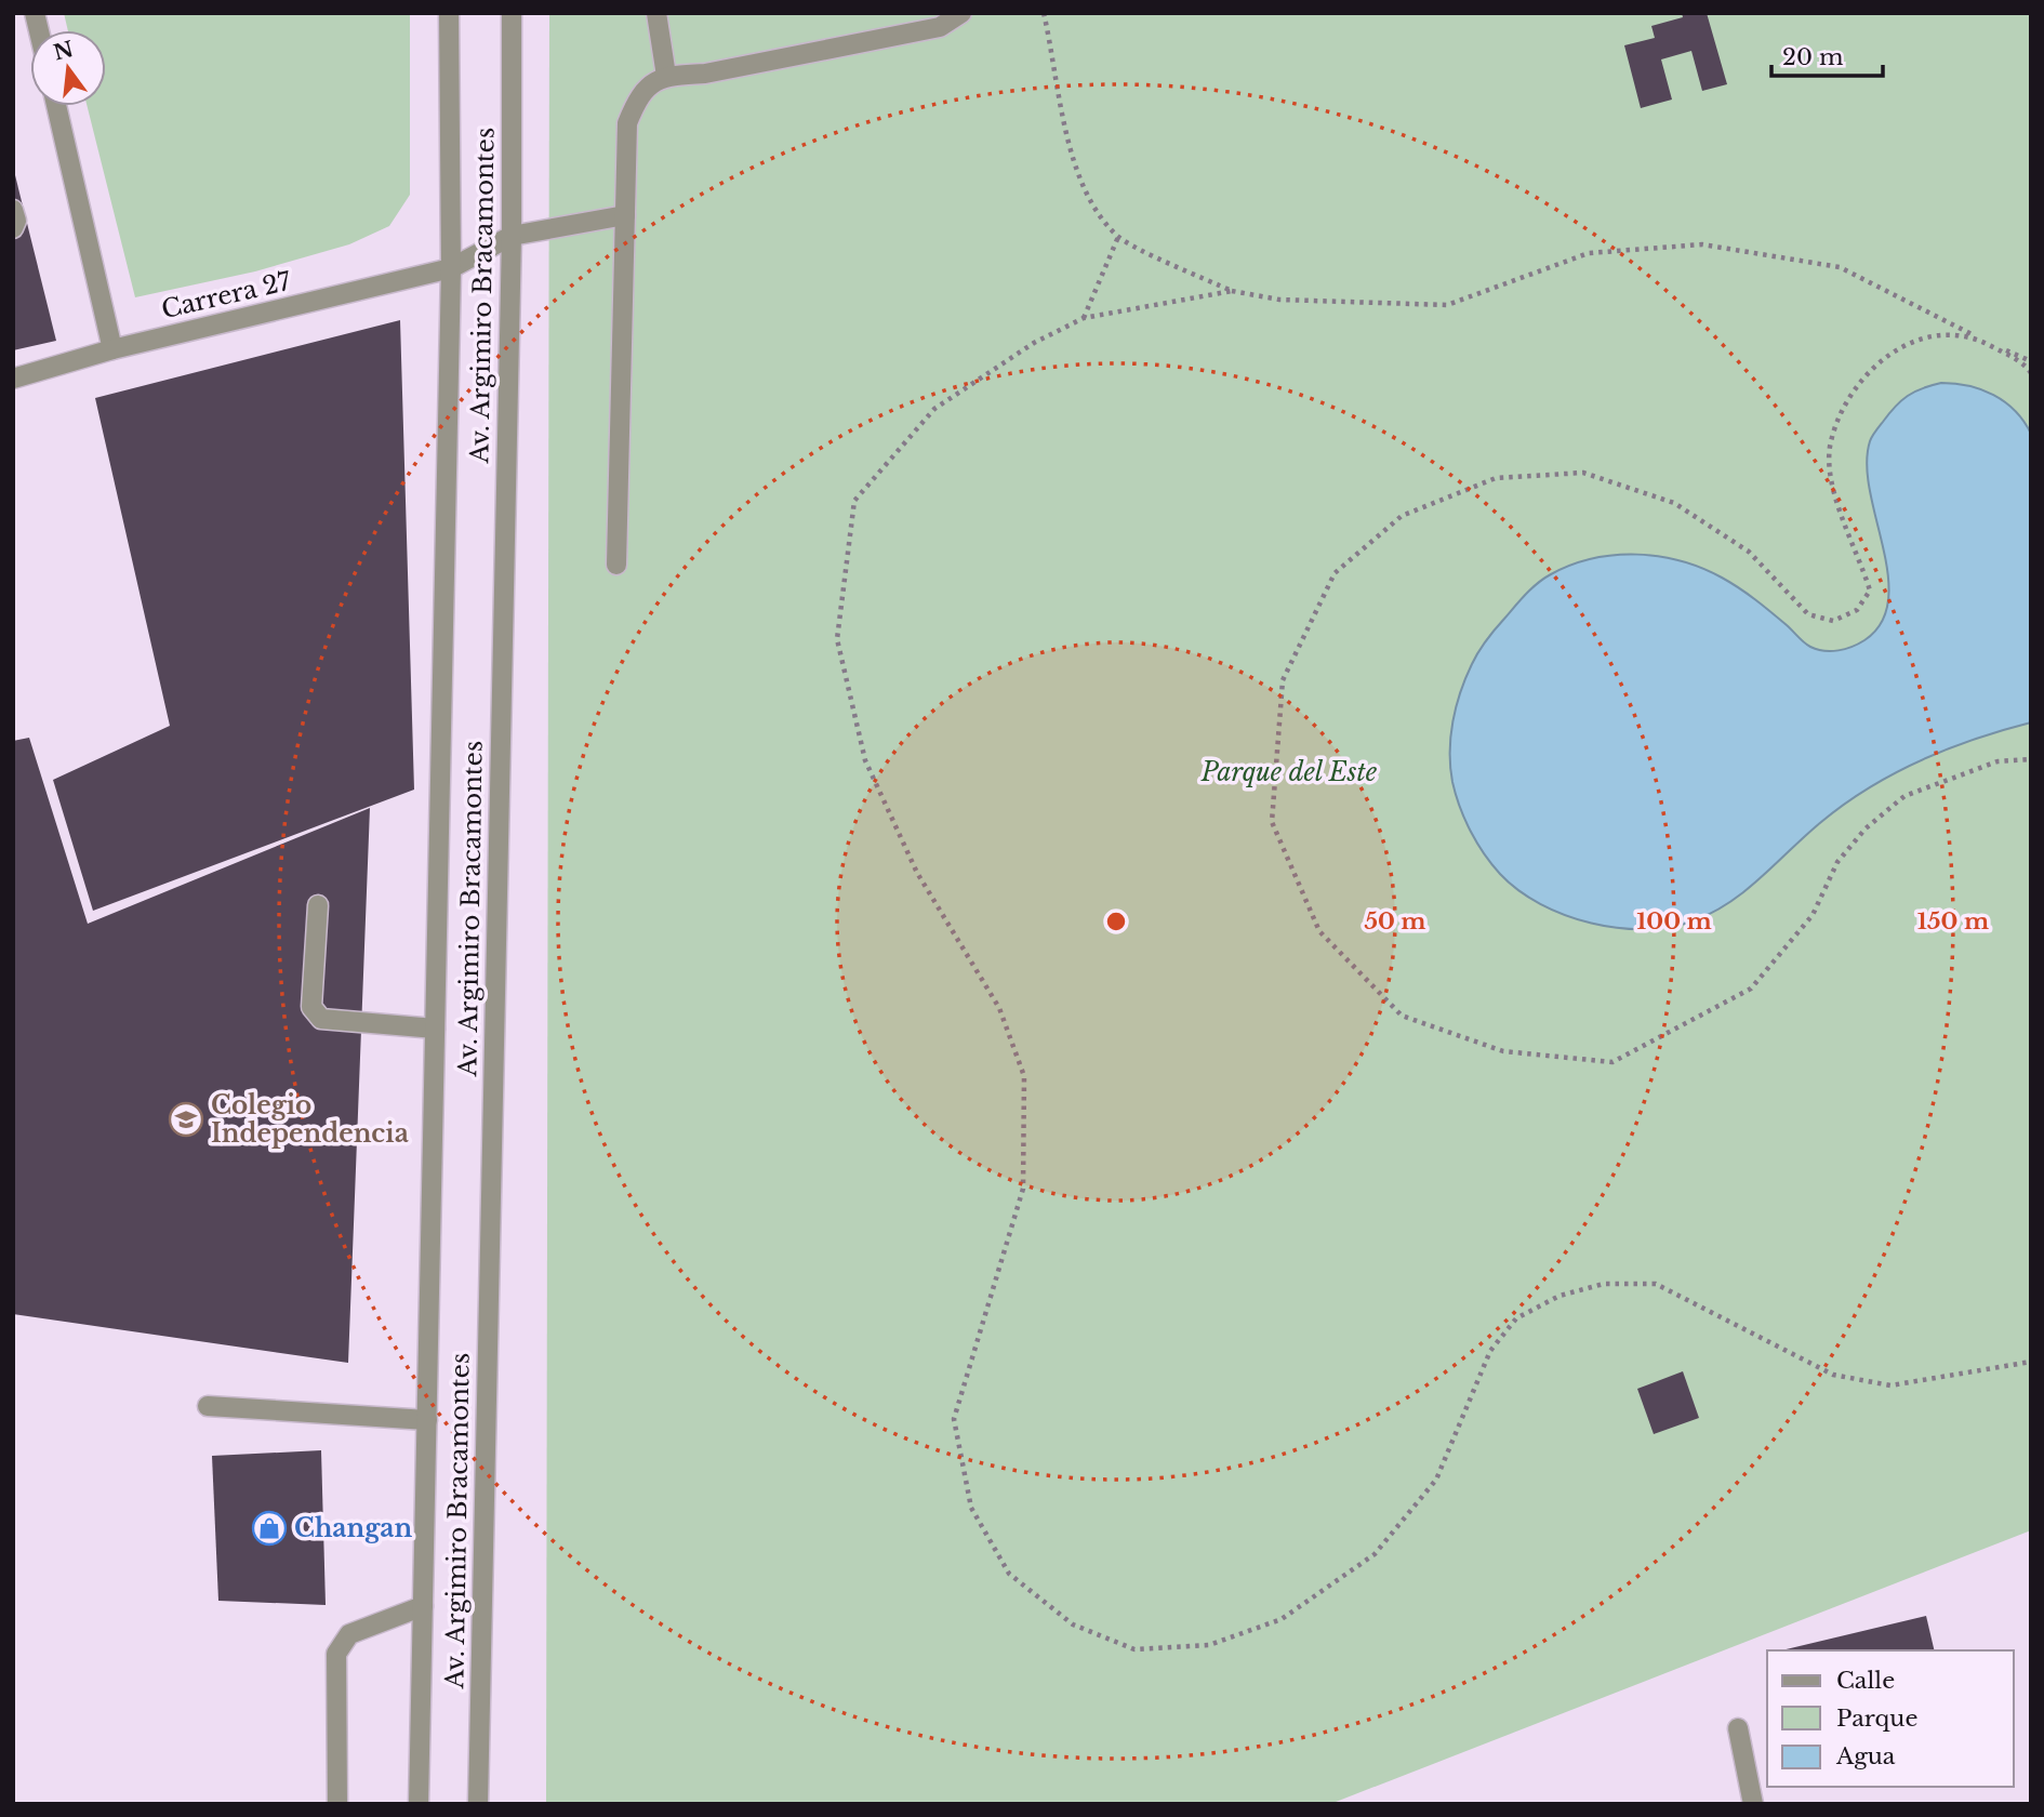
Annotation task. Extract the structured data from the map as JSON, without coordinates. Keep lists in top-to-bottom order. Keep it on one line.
{"streets":{"street":["Carrera 27","Av. Argimiro Bracamontes"]},"crossings":[["Carrera 27","Av. Argimiro Bracamontes"]],"parks":["Parque del Este"],"places":{"school or university":["Colegio Independencia"],"shop":["Changan"]},"legend":["Calle","Parque","Agua"],"scale_bar":"20 m","north":"top","rings":["50 m","100 m","150 m"]}
